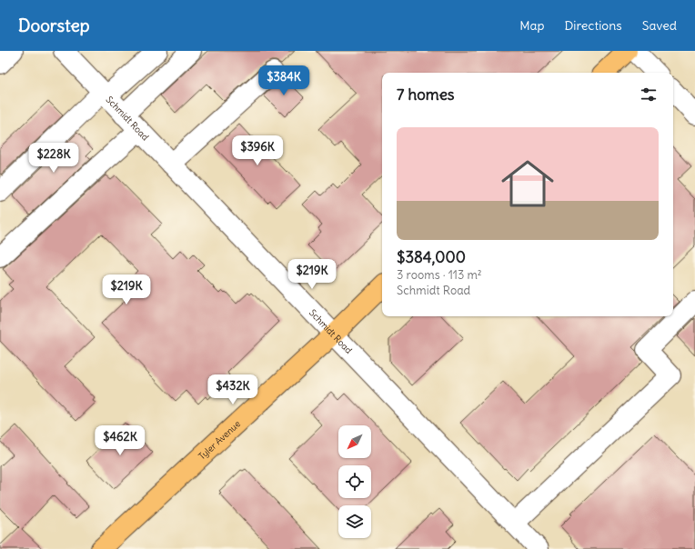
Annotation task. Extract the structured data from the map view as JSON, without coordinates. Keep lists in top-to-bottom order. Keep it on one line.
{"streets":{"main road":["Tyler Avenue"],"street":["Schmidt Road"]},"crossings":[["Schmidt Road","Tyler Avenue"]],"north":"bottom left","page":{"header":"Doorstep","nav":["Map","Directions","Saved"],"price":["$384K","$396K","$228K","$219K","$219K","$432K","$462K"],"heading":"7 homes","list":[{"name":"$384,000","note":"3 rooms · 113 m² · Schmidt Road"}]}}
